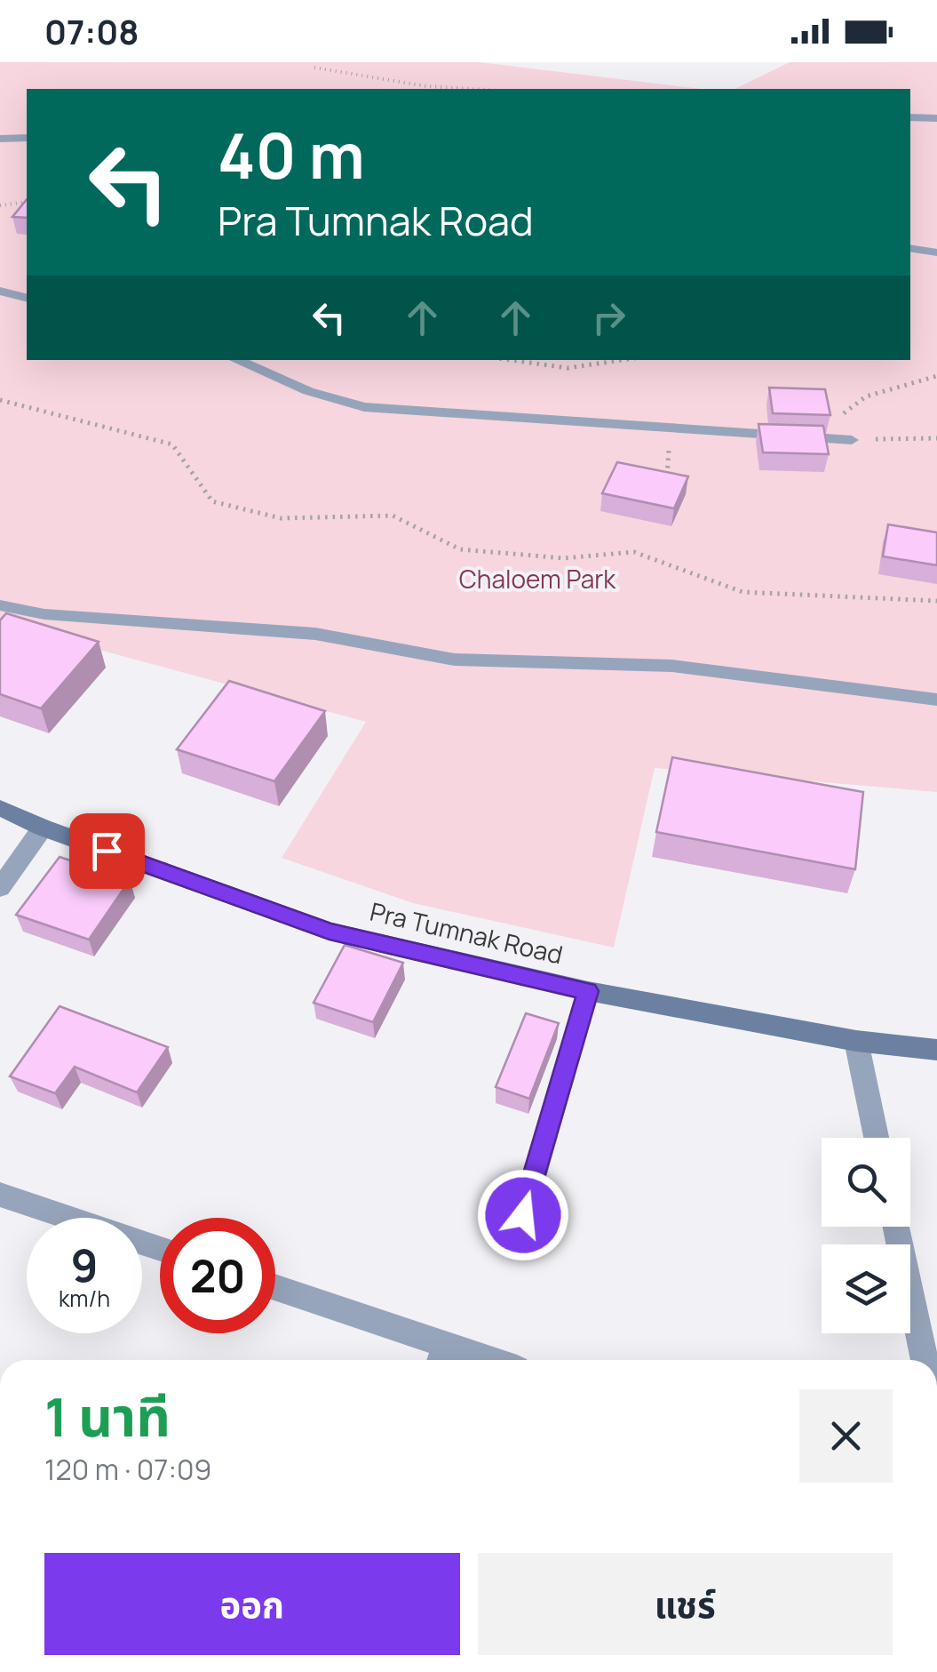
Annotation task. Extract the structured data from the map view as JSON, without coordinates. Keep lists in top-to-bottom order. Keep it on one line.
{"streets":{"street":["Pra Tumnak Road"]},"parks":["Chaloem Park"],"page":{"status":"07:08","turn":["40 m","Pra Tumnak Road"],"speed":"9 km/h","limit":"20","heading":["1 นาที","120 m · 07:09"],"buttons":["ออก","แชร์"]}}
